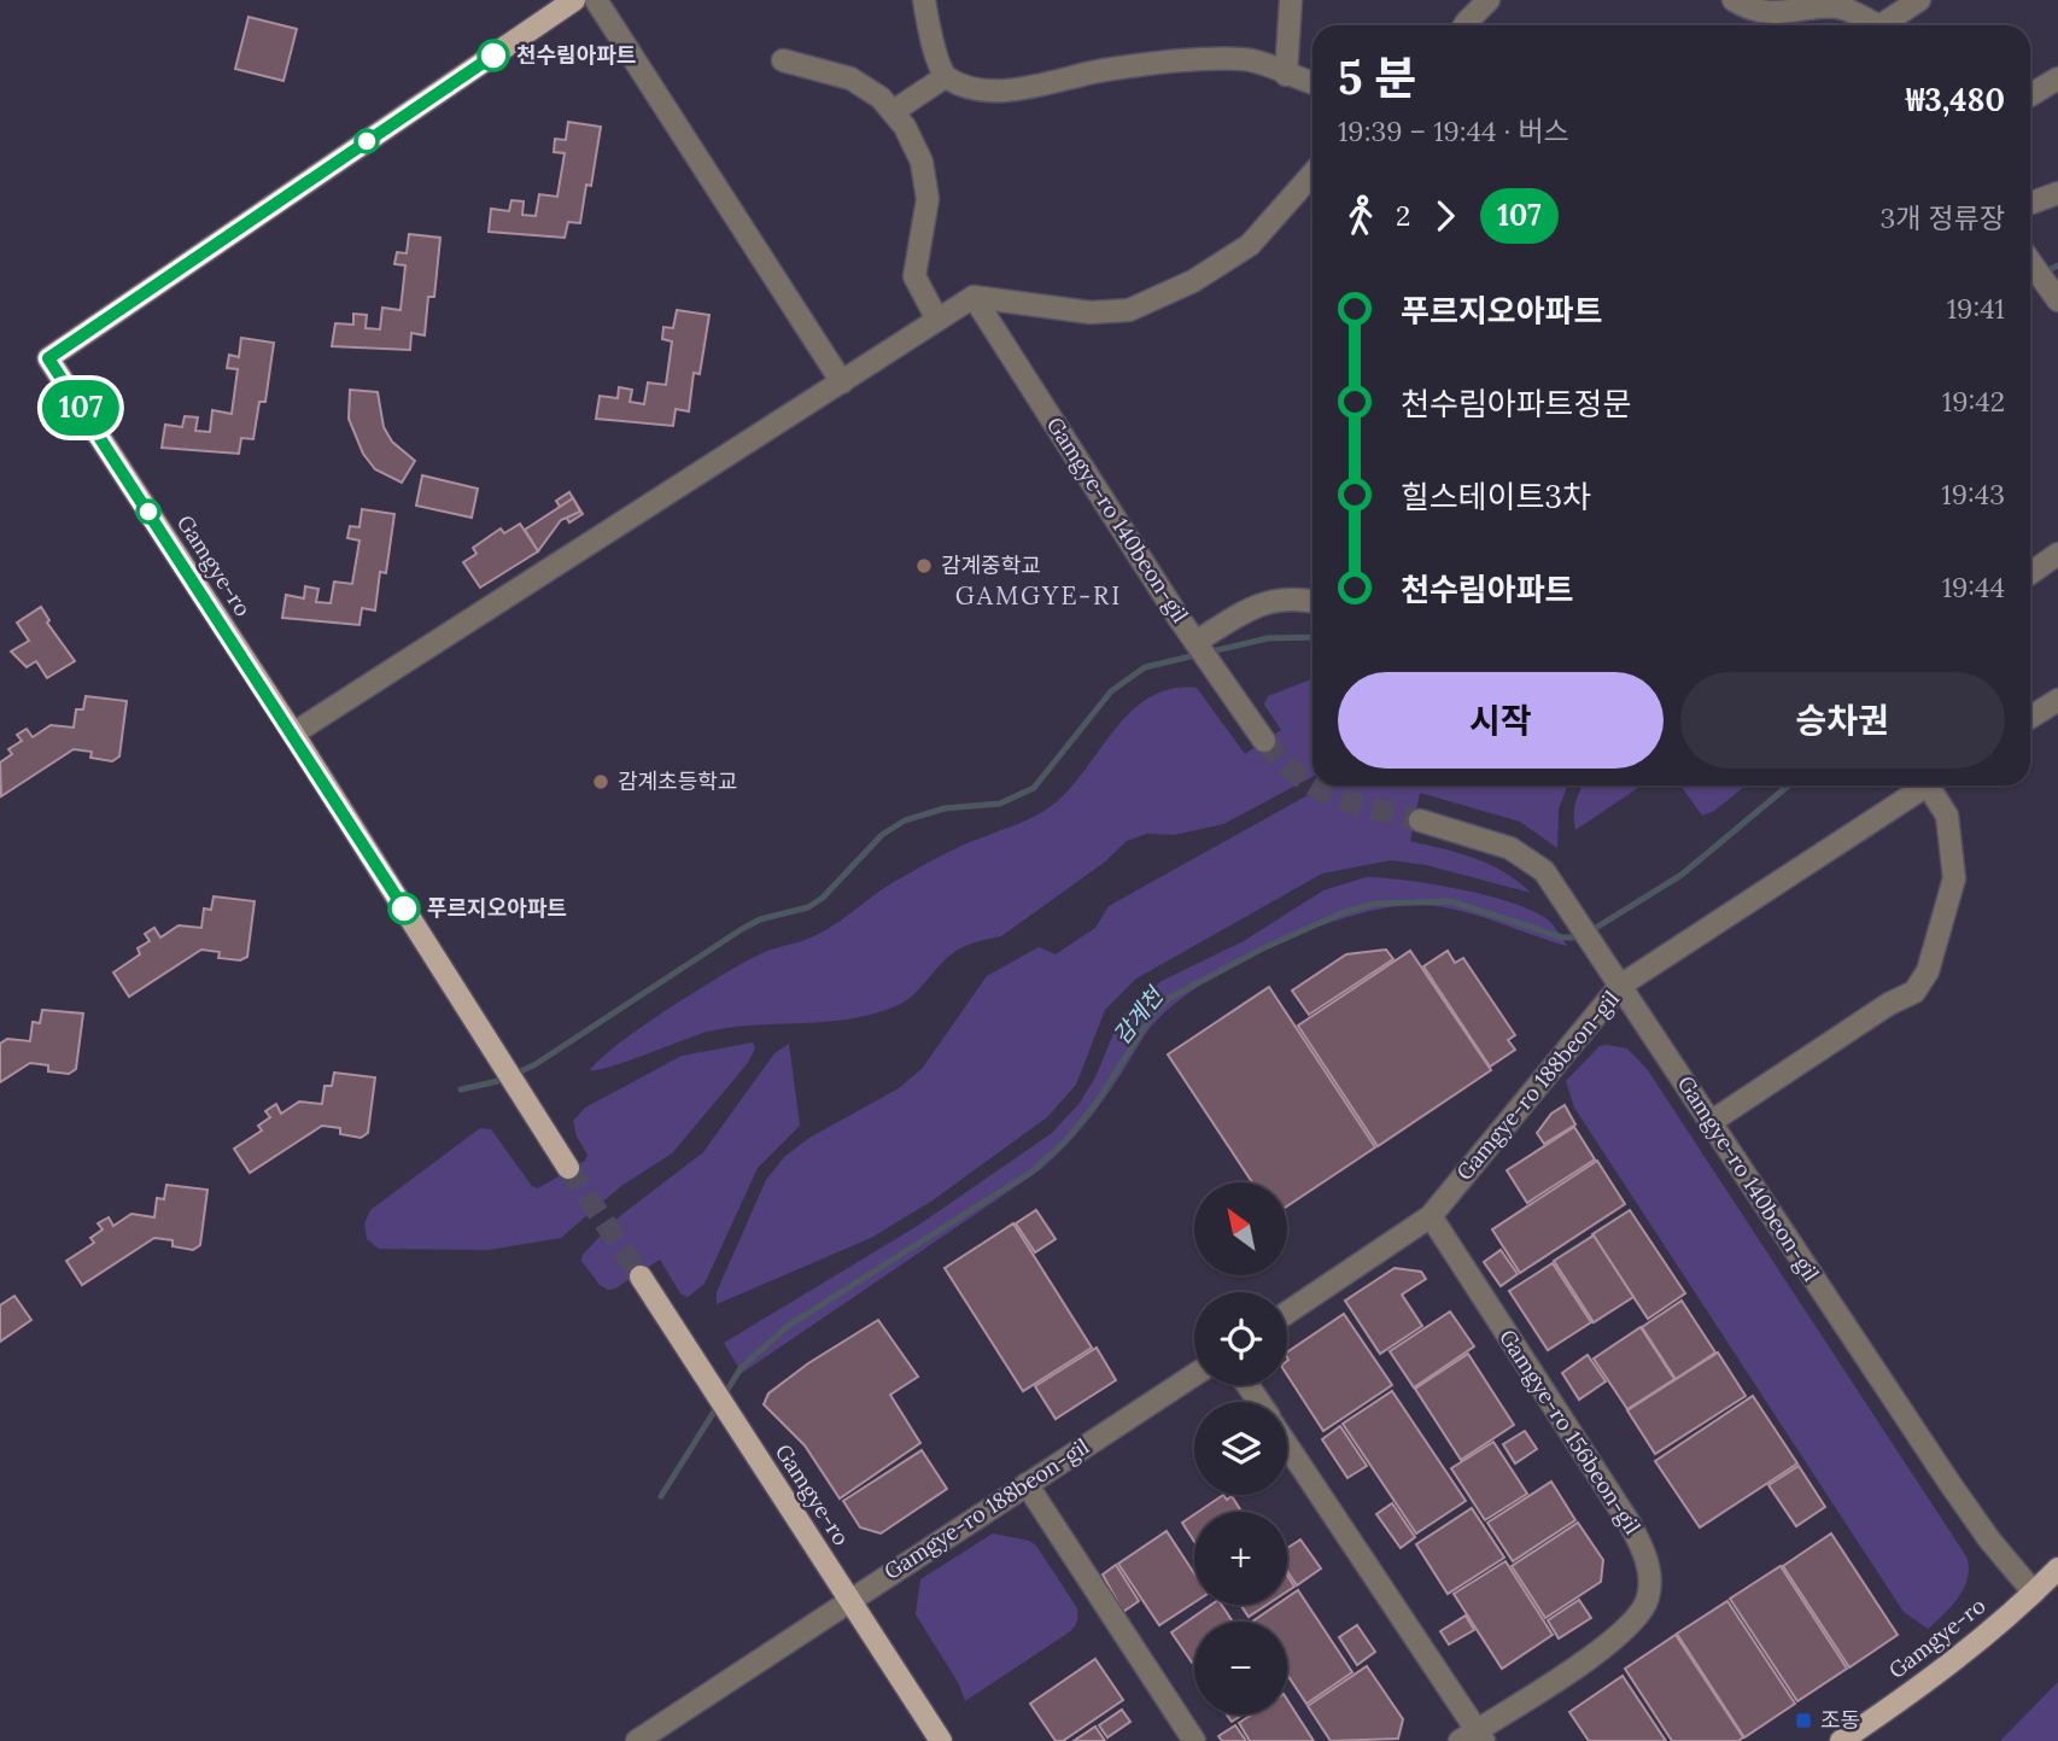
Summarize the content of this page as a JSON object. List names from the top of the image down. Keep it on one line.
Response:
{"streets":{"main road":["Gamgye-ro"],"street":["Gamgye-ro 140beon-gil","Gamgye-ro 188beon-gil","Gamgye-ro 156beon-gil"]},"crossings":[["Gamgye-ro 140beon-gil","Gamgye-ro"],["Gamgye-ro 140beon-gil","Gamgye-ro 188beon-gil"],["Gamgye-ro","Gamgye-ro 188beon-gil"],["Gamgye-ro 188beon-gil","Gamgye-ro 156beon-gil"]],"districts":["GAMGYE-RI"],"water":["감계천"],"places":{"other":["천수림아파트","감계중학교","감계초등학교","푸르지오아파트"],"transit":["조동"]},"lines":["bus line 107"],"north":"top left","page":{"on_map":"107","heading":["5 분","19:39 – 19:44 · 버스","₩3,480"],"legs":["2","107","3개 정류장"],"list":[{"name":"푸르지오아파트","value":"19:41"},{"name":"천수림아파트정문","value":"19:42"},{"name":"힐스테이트3차","value":"19:43"},{"name":"천수림아파트","value":"19:44"}],"buttons":["시작","승차권"],"map_buttons":["+","−"]}}
